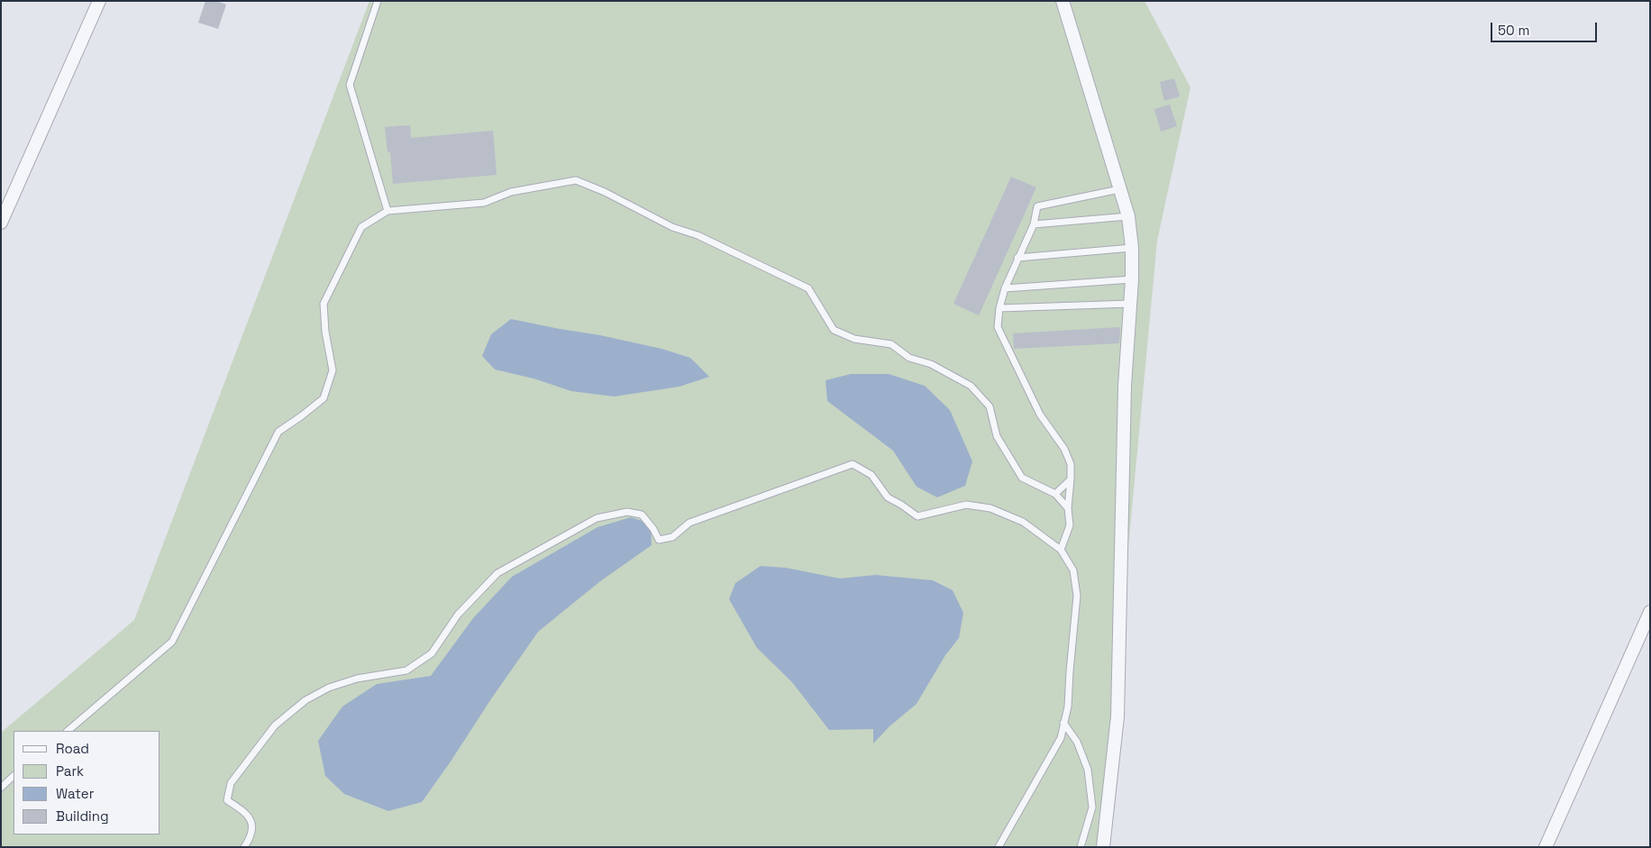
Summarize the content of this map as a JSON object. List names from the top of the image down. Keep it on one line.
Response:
{"legend":["Road","Park","Water","Building"],"scale_bar":"50 m"}
